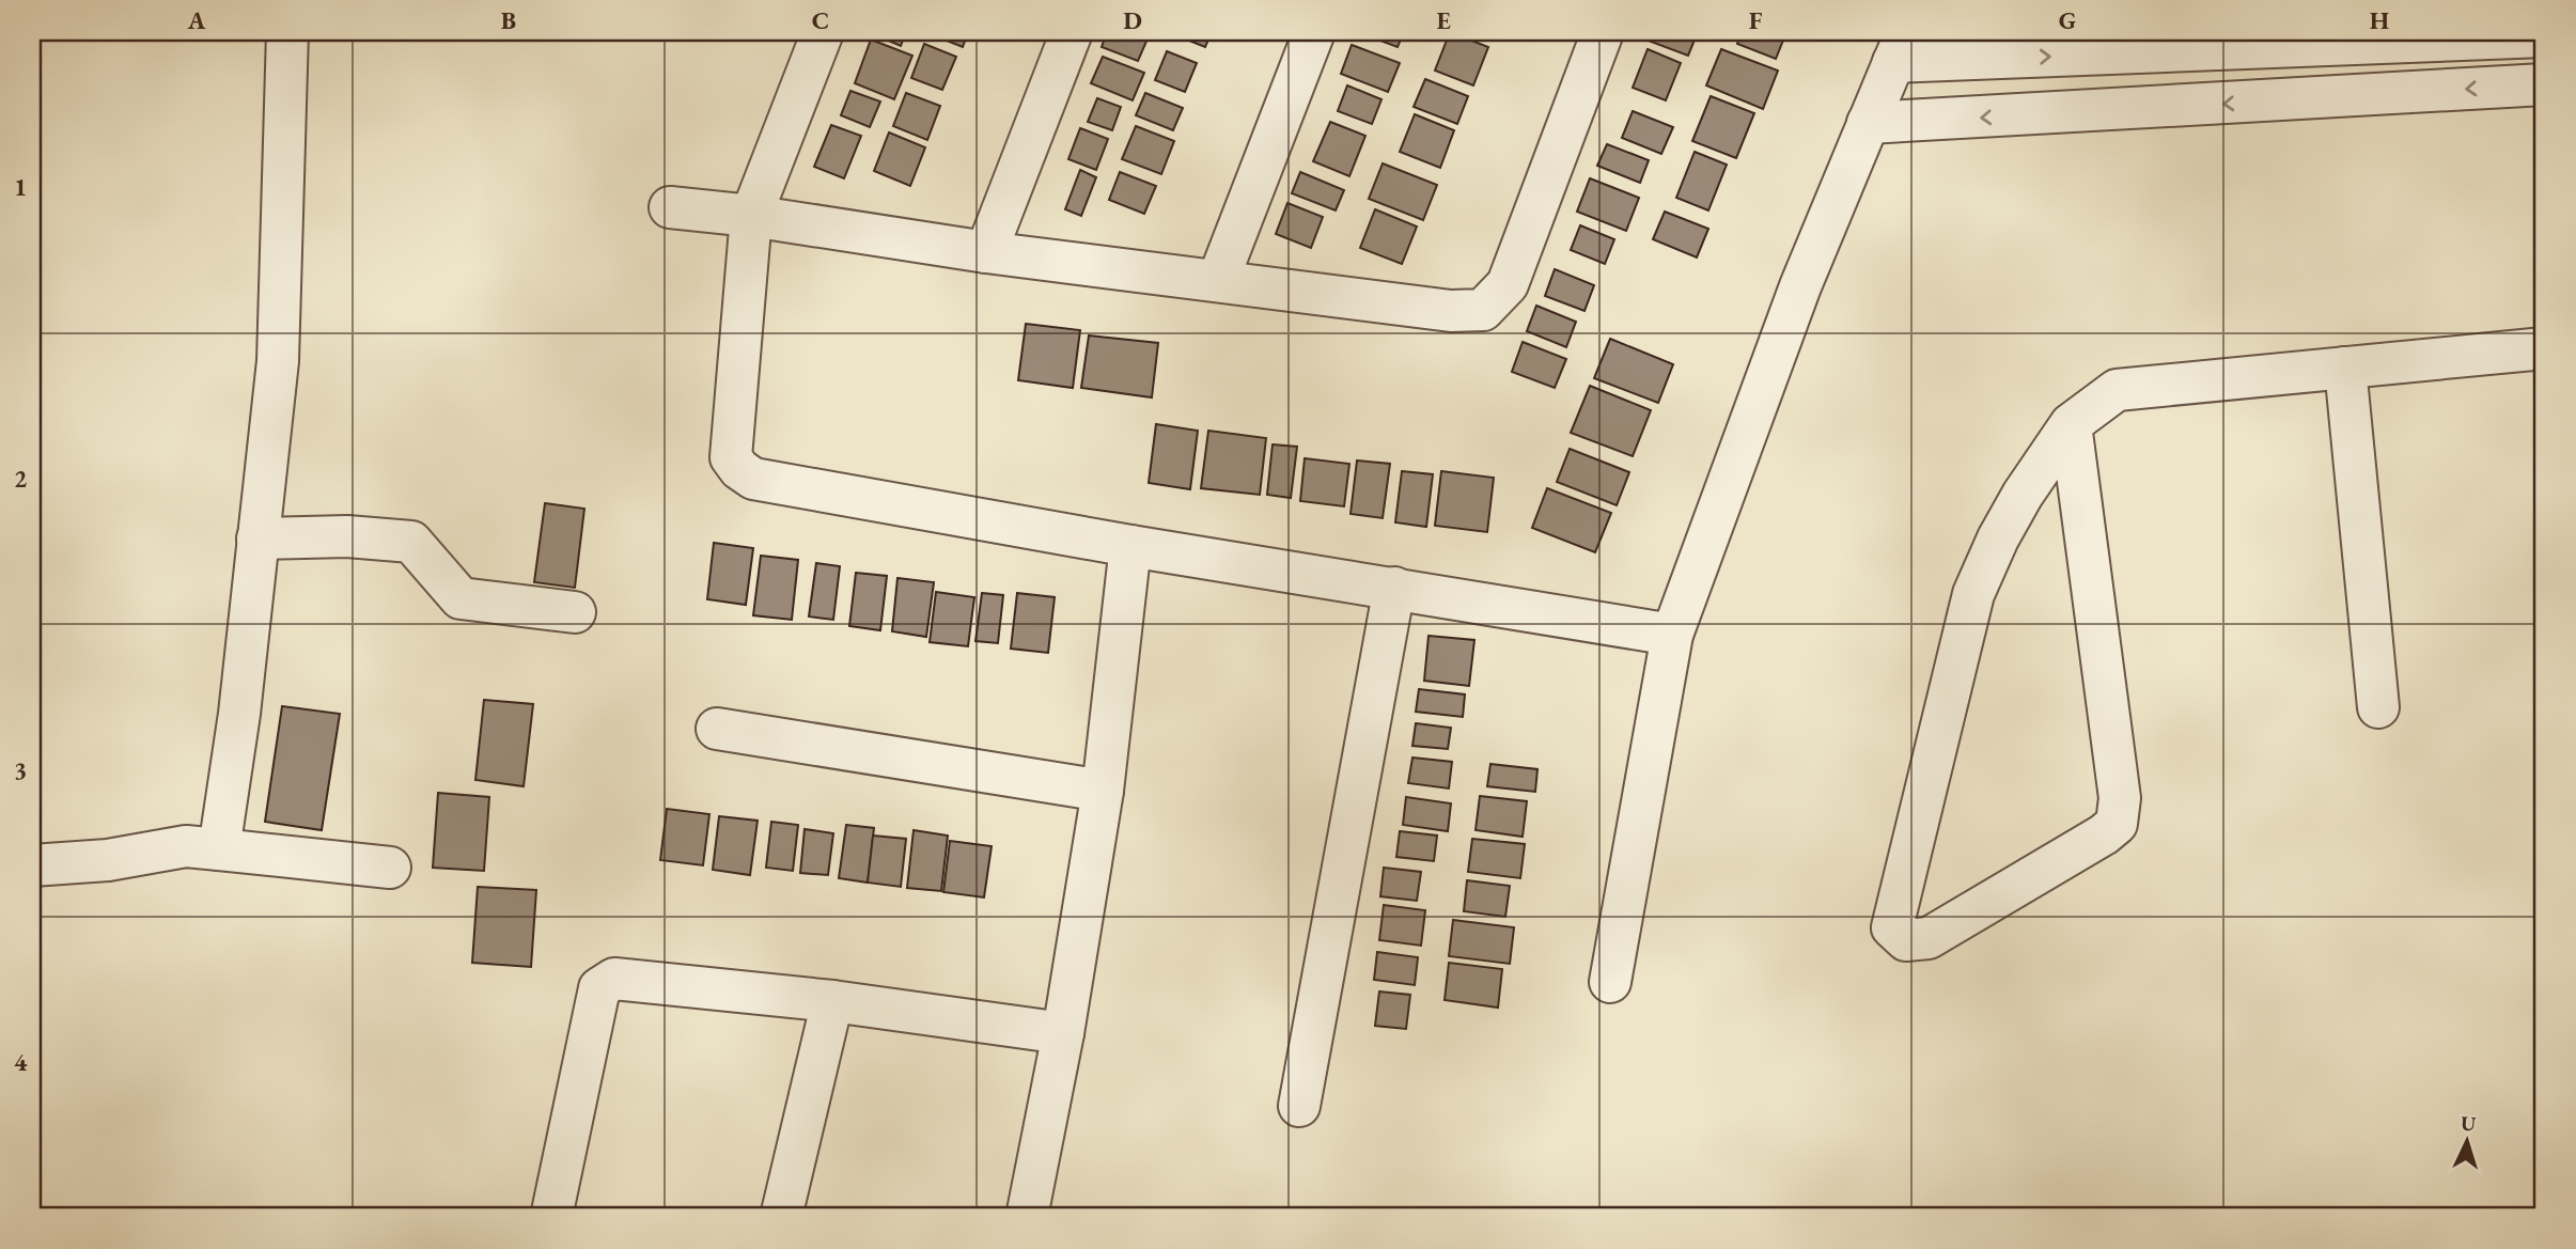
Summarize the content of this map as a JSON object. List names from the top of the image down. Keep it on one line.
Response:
{"north":"top","grid":{"columns":["A","B","C","D","E","F","G","H"],"rows":["1","2","3","4"]}}
